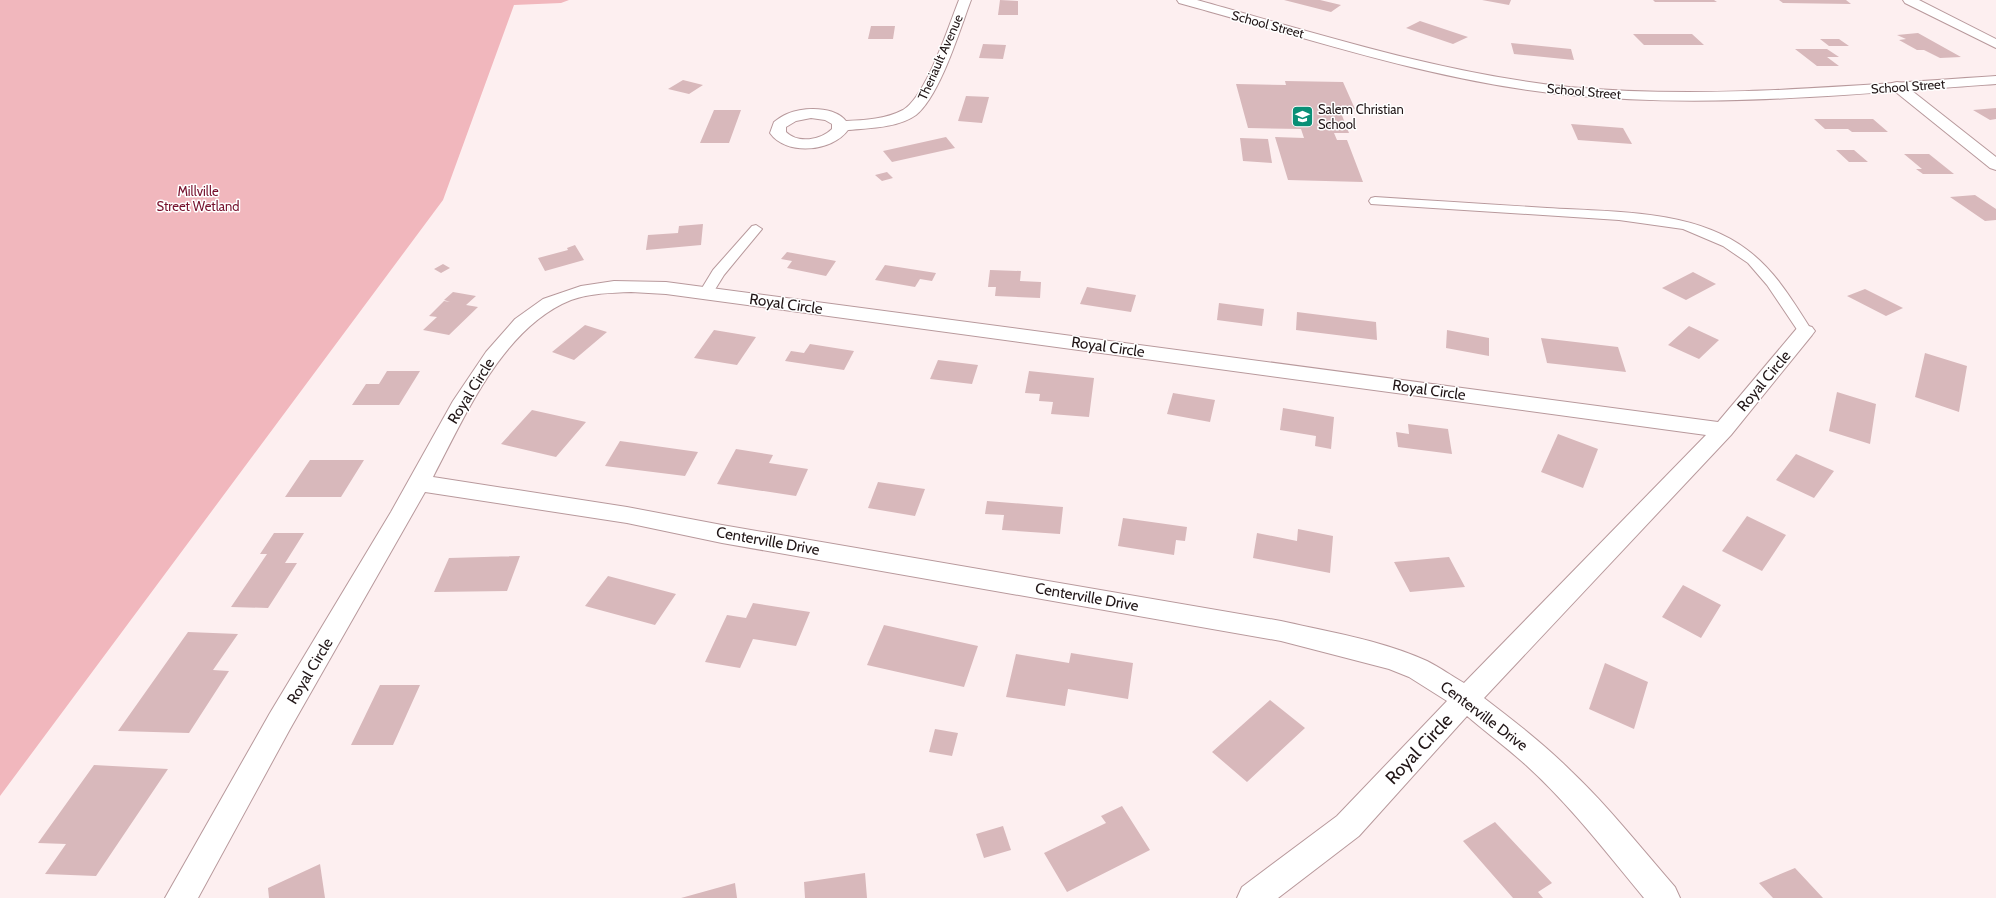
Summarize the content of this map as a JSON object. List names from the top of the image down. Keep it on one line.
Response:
{"streets":{"street":["School Street","Theriault Avenue","Royal Circle","Centerville Drive"]},"crossings":[["Royal Circle","Centerville Drive"]],"parks":["Millville Street Wetland"],"places":{"school or university":["Salem Christian School"]}}
